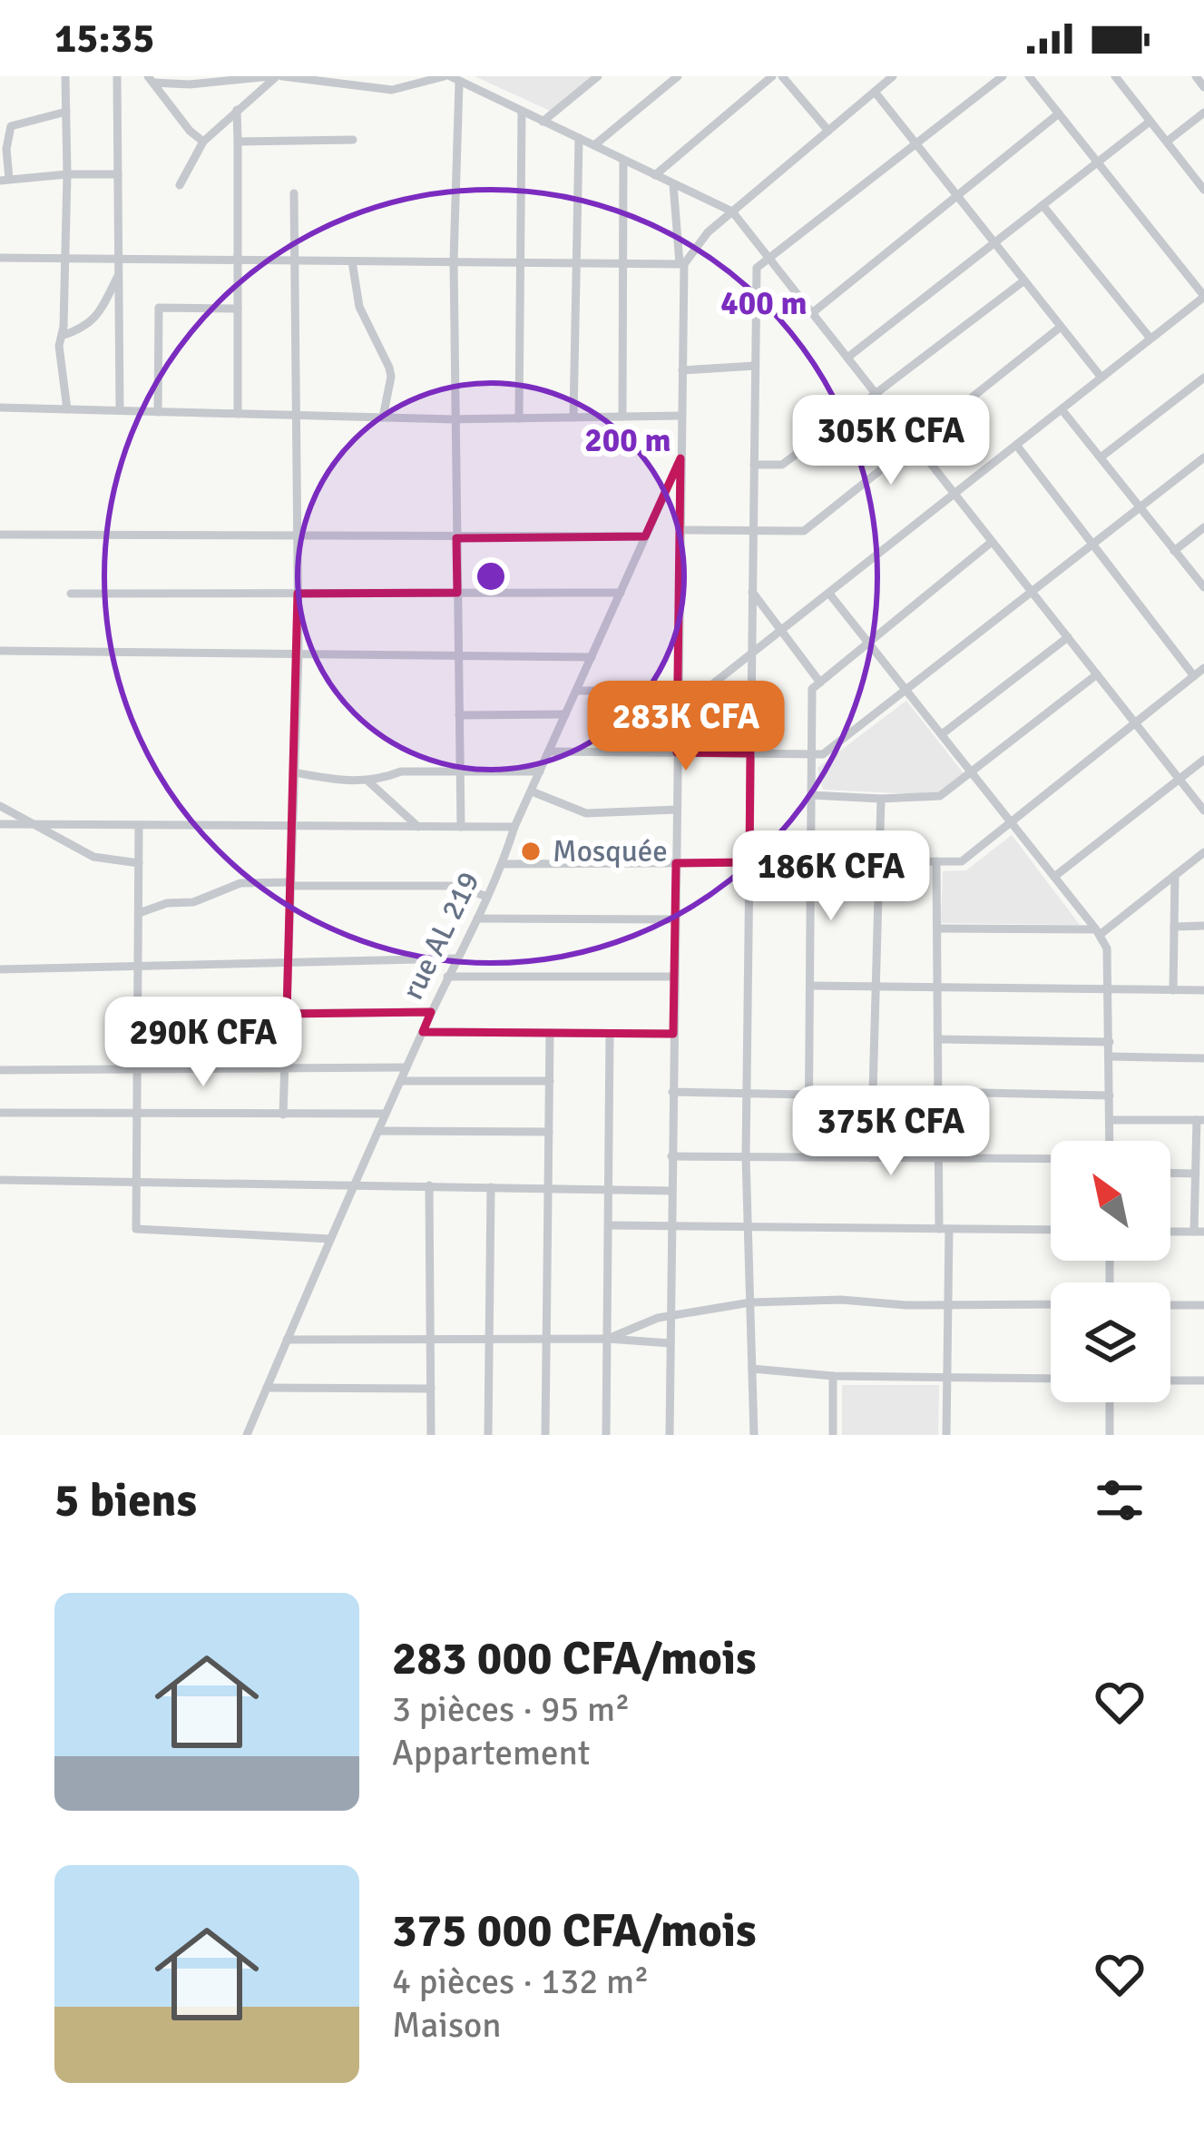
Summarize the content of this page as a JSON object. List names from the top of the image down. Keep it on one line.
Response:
{"streets":{"street":["rue AL 219"]},"places":["Mosquée"],"north":"top left","page":{"status":"15:35","price":["305K CFA","283K CFA","186K CFA","290K CFA","375K CFA"],"heading":"5 biens","list":[{"name":"283 000 CFA/mois","note":"3 pièces · 95 m² · Appartement"},{"name":"375 000 CFA/mois","note":"4 pièces · 132 m² · Maison"}]},"rings":["400 m","200 m"]}
